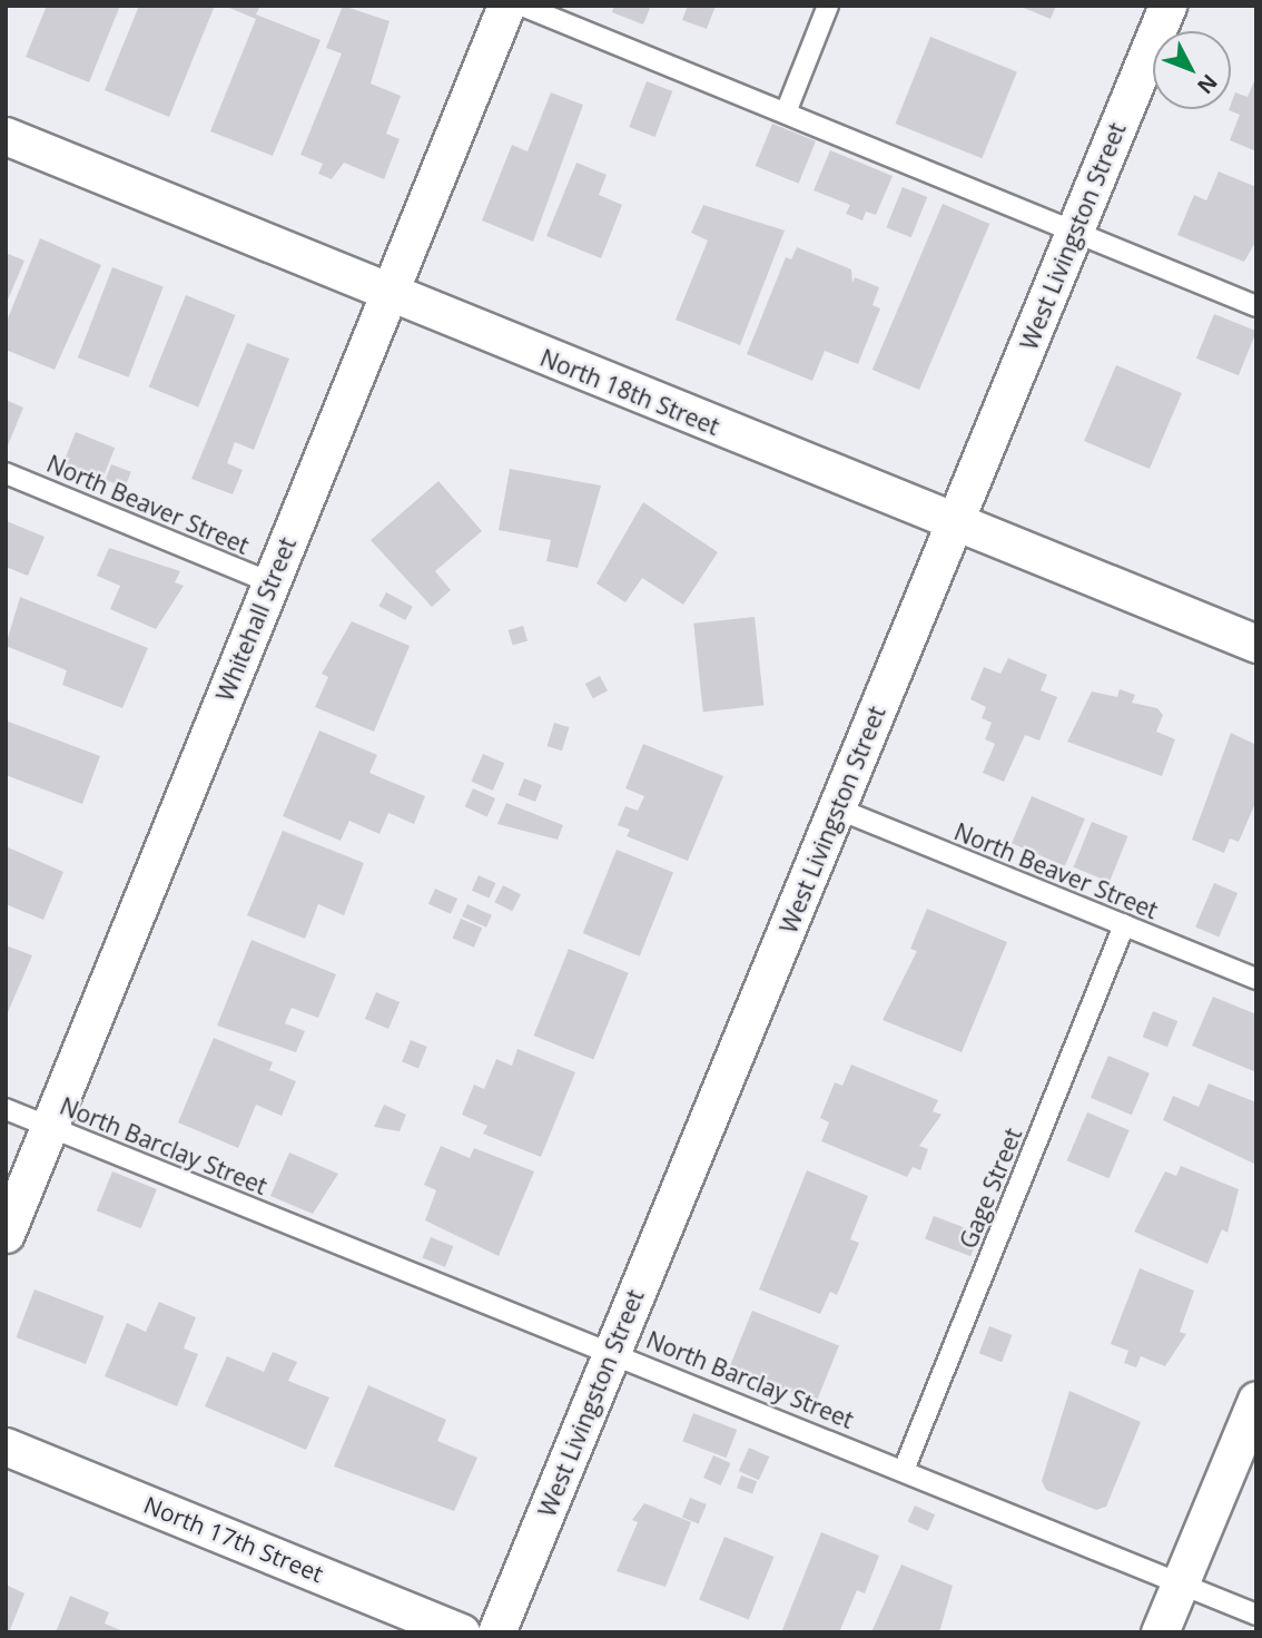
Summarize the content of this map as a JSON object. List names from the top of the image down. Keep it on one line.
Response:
{"streets":{"street":["West Livingston Street","North 18th Street","Whitehall Street","North 17th Street"],"lane":["North Beaver Street","North Barclay Street","Gage Street"]},"crossings":[["West Livingston Street","North 18th Street"],["West Livingston Street","North Beaver Street"],["West Livingston Street","North Barclay Street"],["North 18th Street","Whitehall Street"],["North Beaver Street","Whitehall Street"],["North Beaver Street","Gage Street"],["Whitehall Street","North Barclay Street"],["North Barclay Street","Gage Street"]],"north":"bottom right"}
